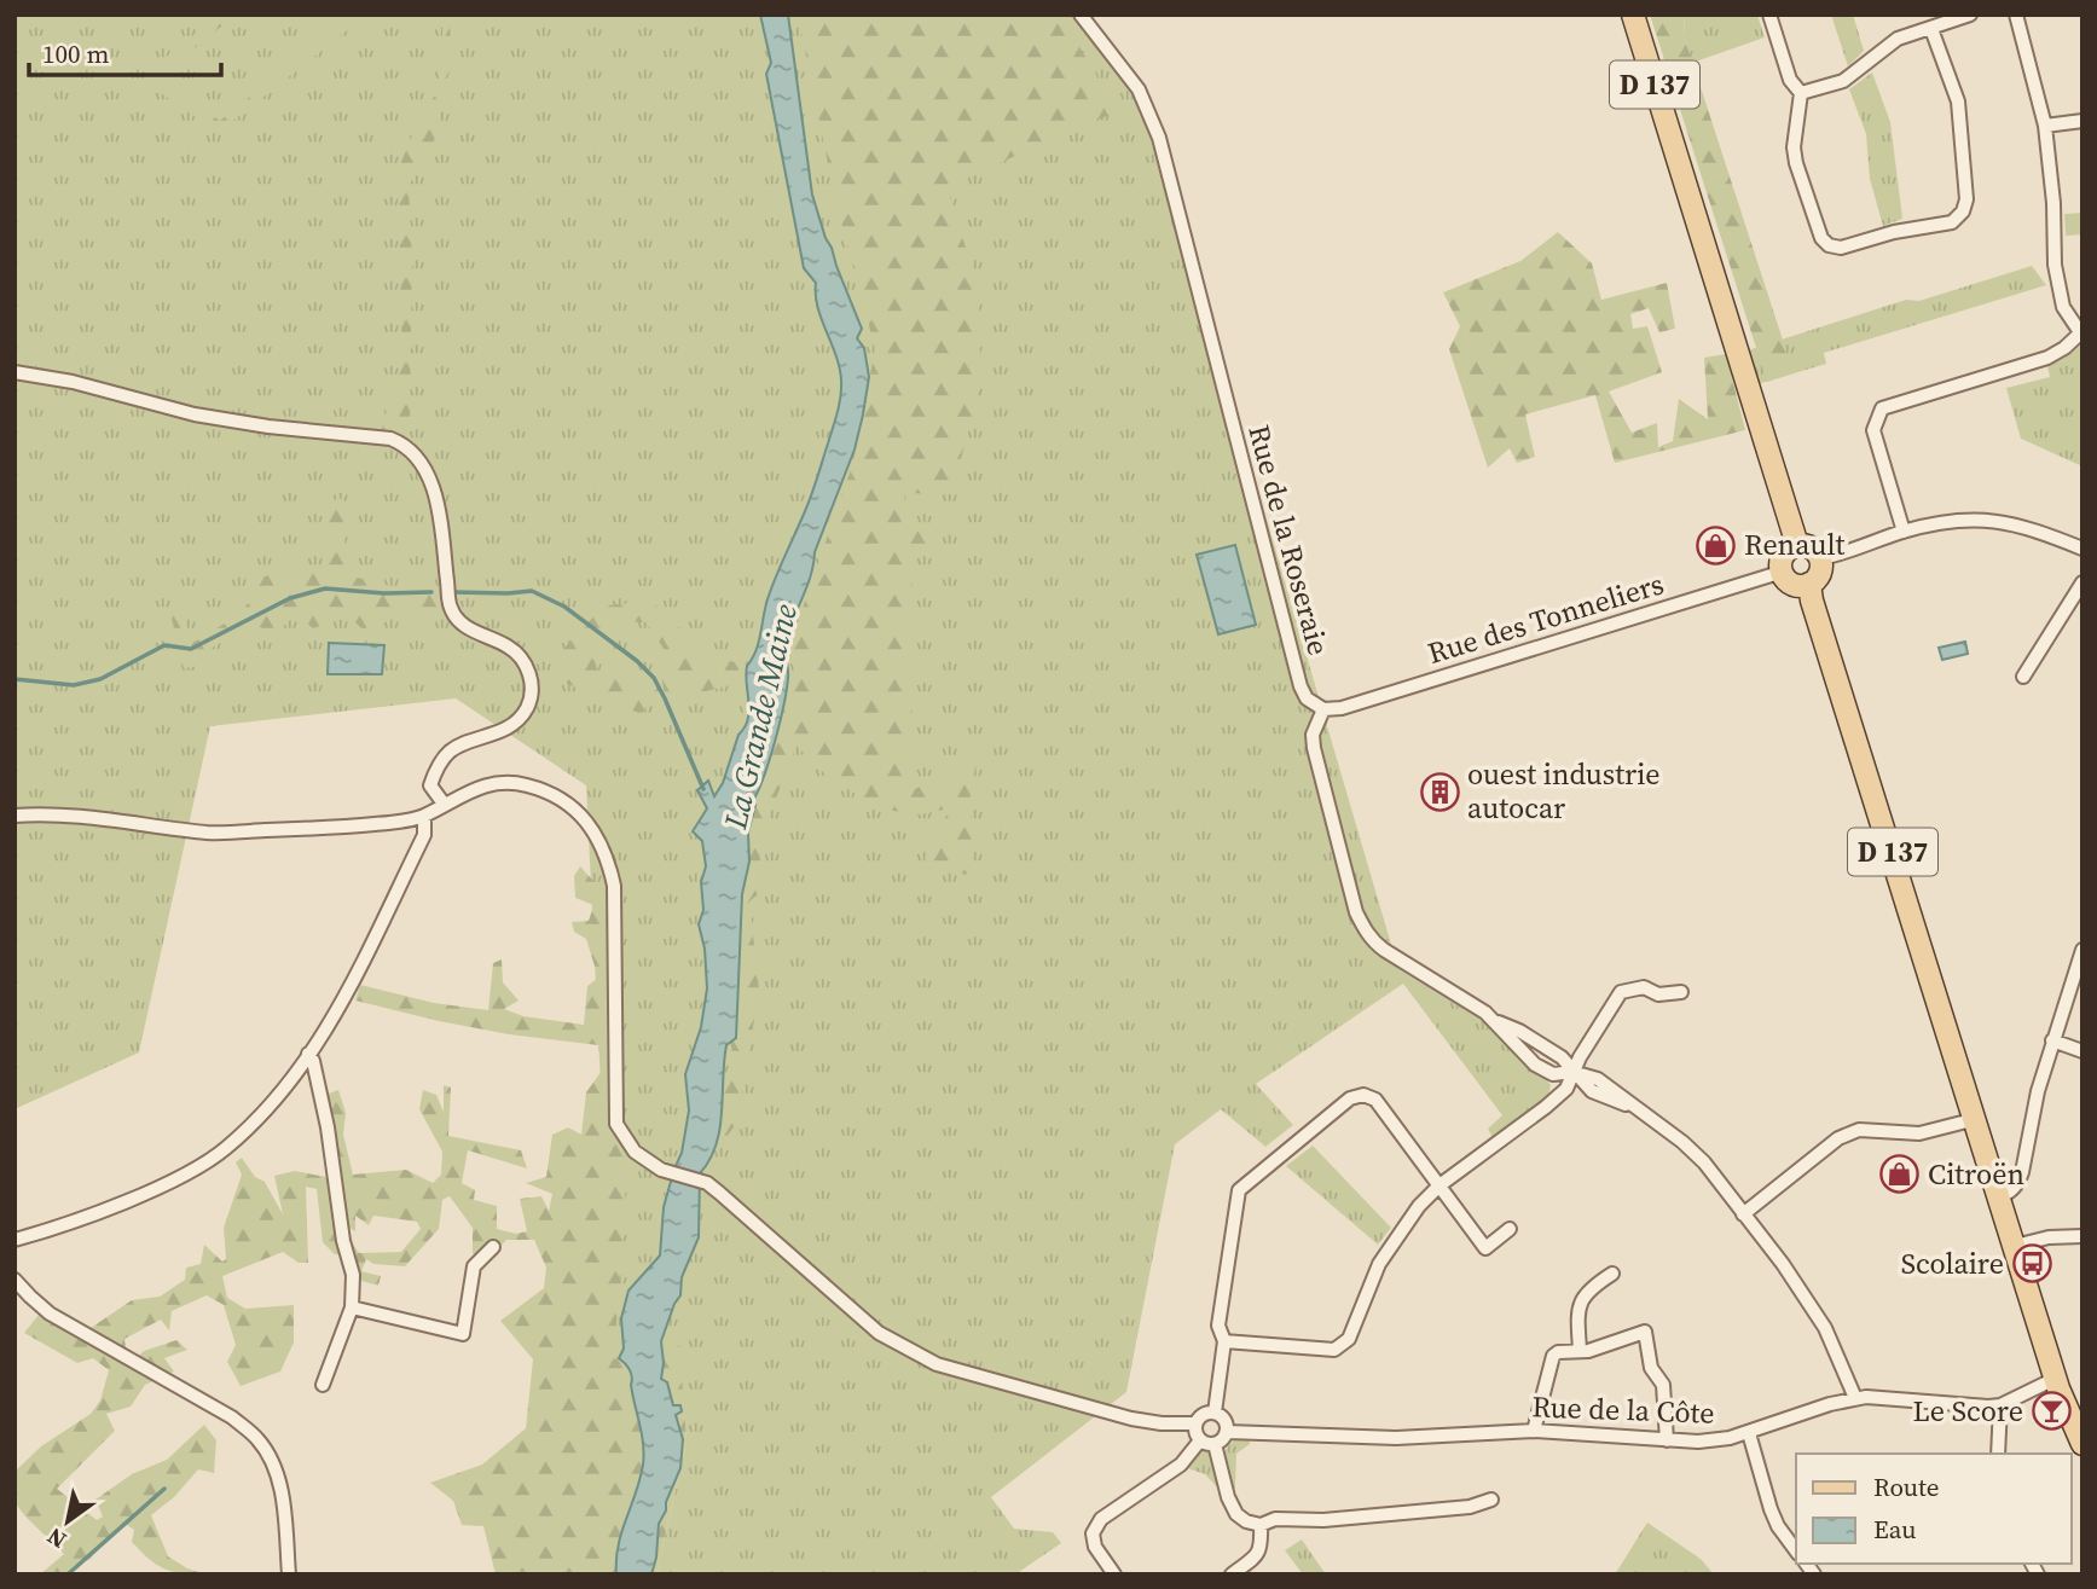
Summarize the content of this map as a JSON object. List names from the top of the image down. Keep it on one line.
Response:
{"streets":{"main road":["D 137"],"street":["Rue de la Roseraie","Rue des Tonneliers","Rue de la Côte"]},"crossings":[["D 137","Rue des Tonneliers"],["D 137","Rue de la Côte"],["Rue de la Roseraie","Rue des Tonneliers"]],"water":["La Grande Maine"],"places":{"shop":["Renault","Citroën"],"building":["ouest industrie autocar"],"bus stop":["Scolaire"],"bar":["Le Score"]},"legend":["Route","Eau"],"scale_bar":"100 m","north":"bottom left"}
